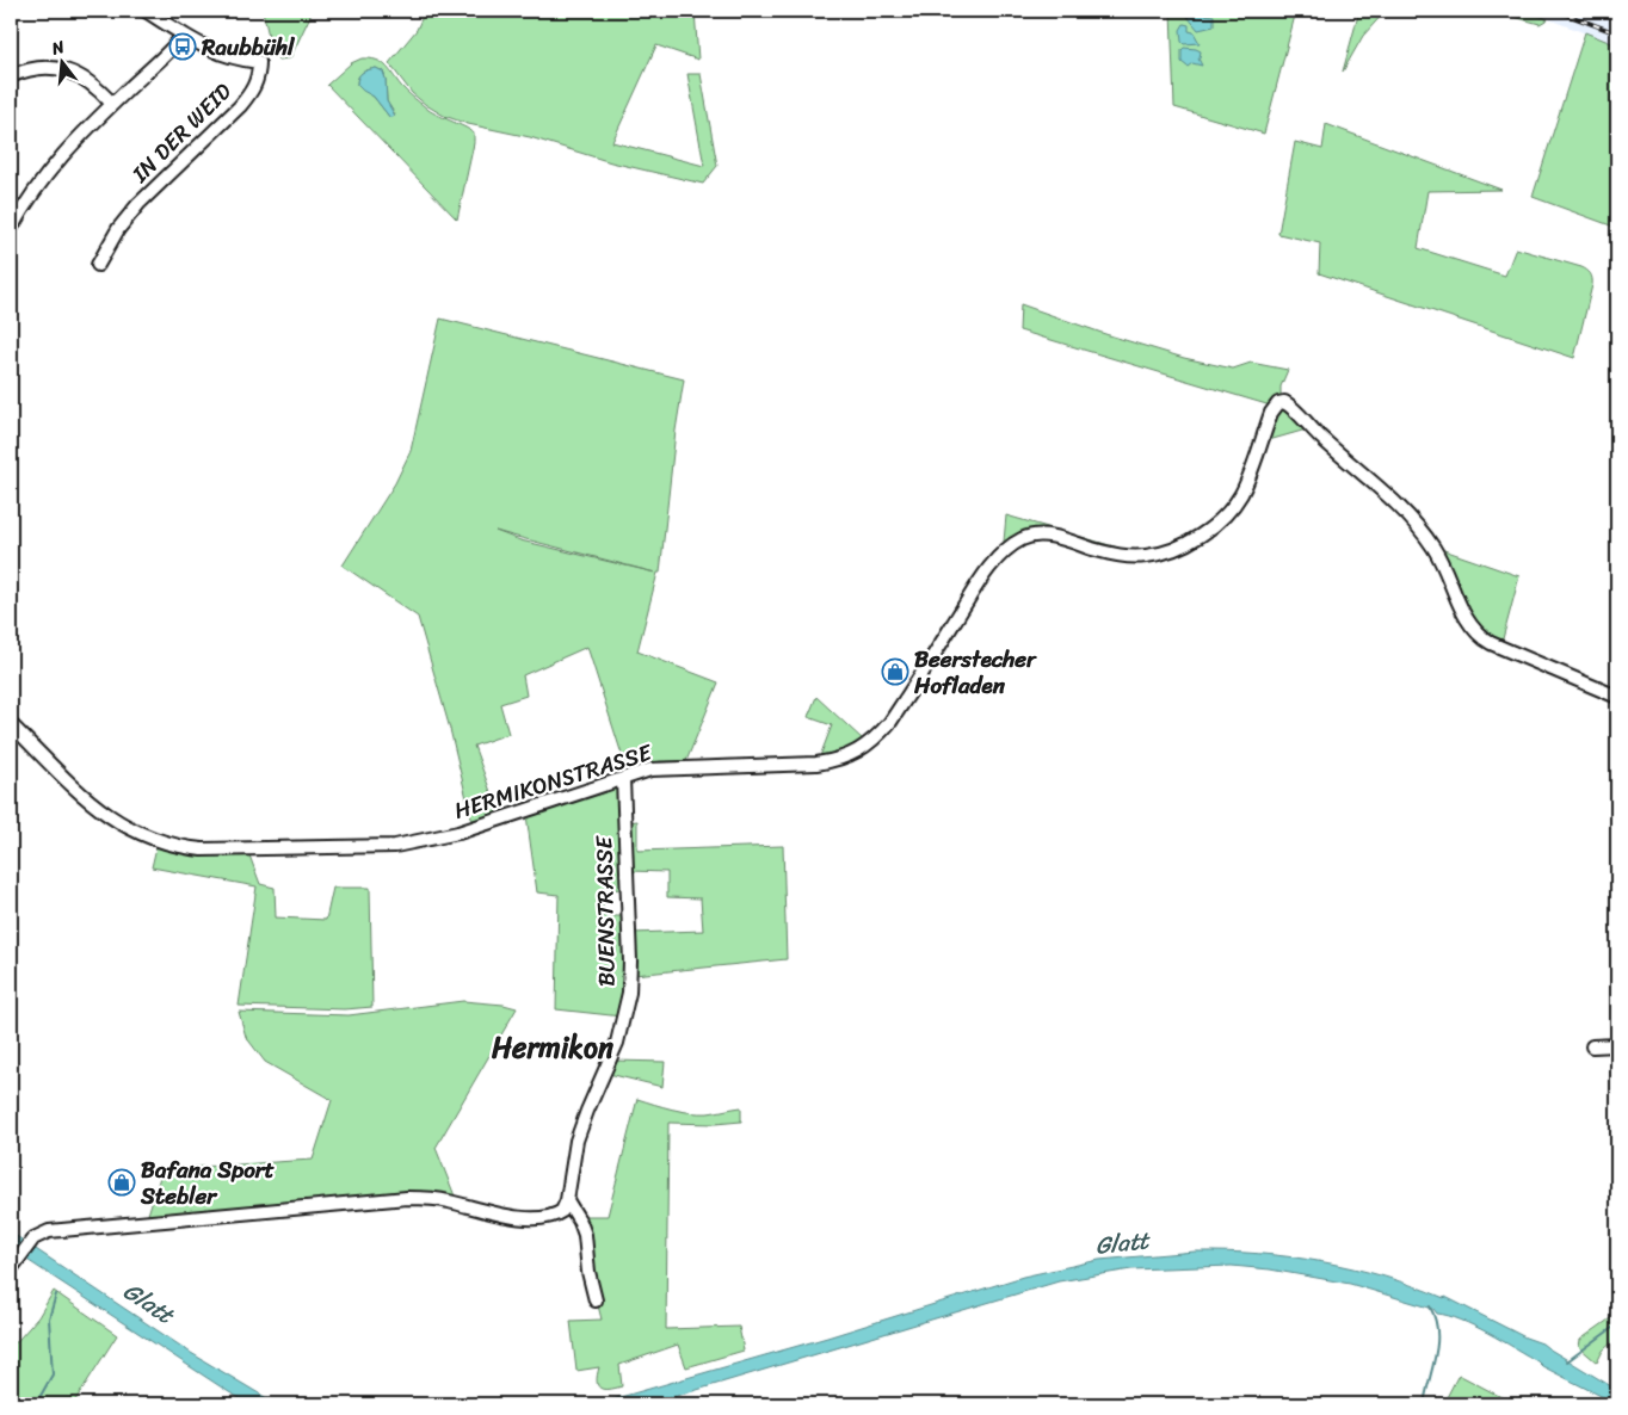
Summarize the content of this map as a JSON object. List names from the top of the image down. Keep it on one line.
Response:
{"streets":{"street":["IN DER WEID","HERMIKONSTRASSE","BUENSTRASSE"]},"crossings":[["HERMIKONSTRASSE","BUENSTRASSE"]],"districts":["Hermikon"],"water":["Glatt"],"places":{"bus stop":["Raubbühl"],"shop":["Beerstecher Hofladen","Bafana Sport Stebler"]},"north":"top"}
